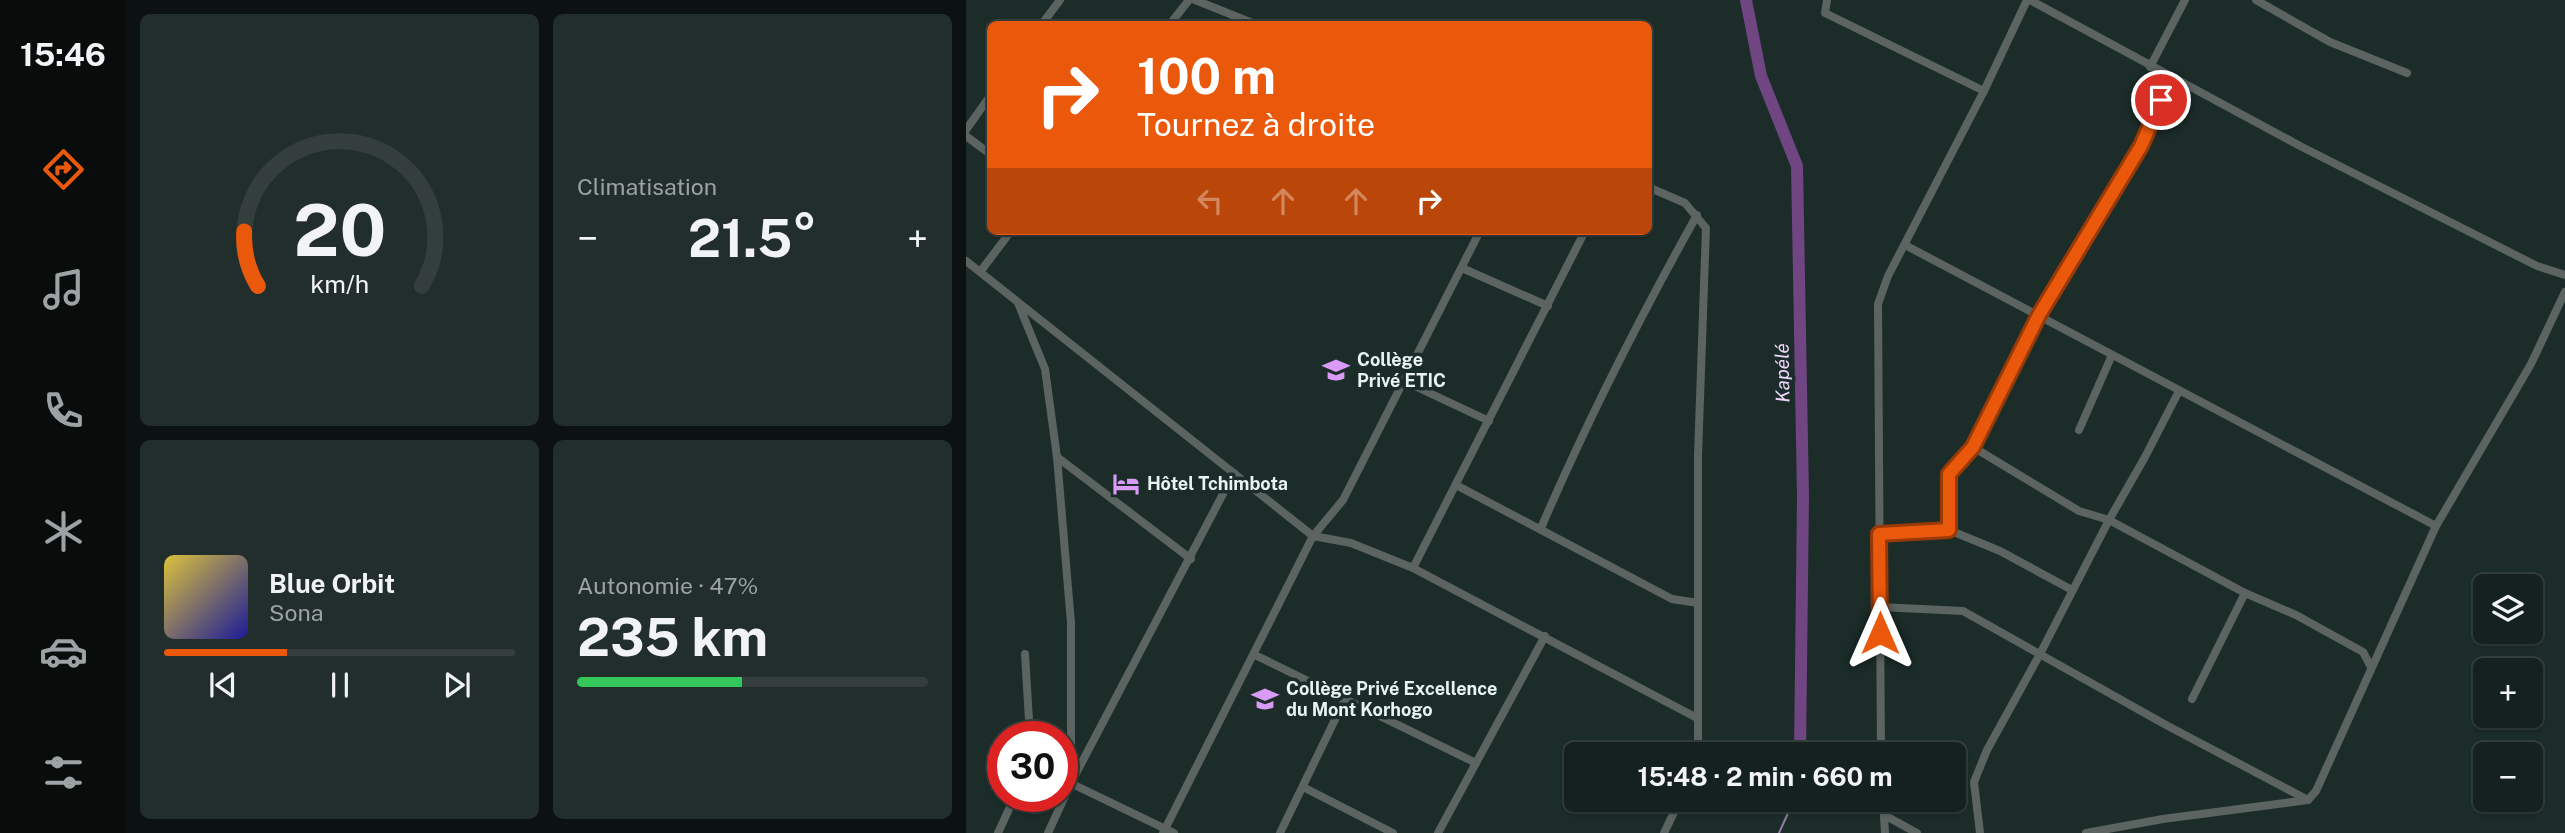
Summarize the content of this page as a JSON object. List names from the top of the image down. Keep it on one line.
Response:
{"water":["Kapélé"],"places":{"school or university":["Collège Privé ETIC","Collège Privé Excellence du Mont Korhogo"],"hotel":["Hôtel Tchimbota"]},"page":{"tabs":"15:46","tile":["Climatisation",["Autonomie · 47%","235 km"]],"turn":["100 m","Tournez à droite"],"heat":["−","21.5°","+"],"song":["Blue Orbit","Sona"],"map_buttons":["+","−"],"limit":"30","trip":"15:48 · 2 min · 660 m","gauge":["20","km/h"]}}
